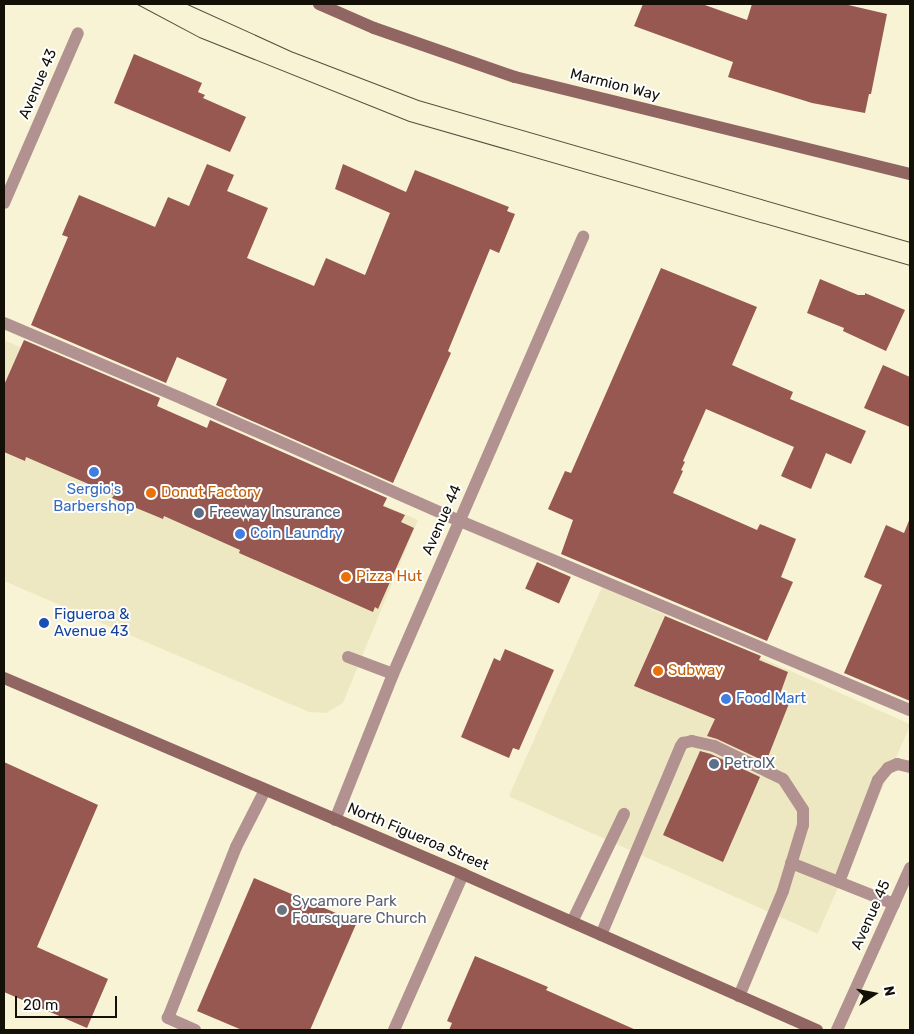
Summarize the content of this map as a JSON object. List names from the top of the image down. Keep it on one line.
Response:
{"streets":{"main road":["Marmion Way","North Figueroa Street"],"street":["Avenue 43","Avenue 44","Avenue 45"]},"crossings":[["Avenue 44","North Figueroa Street"]],"places":["Sergio's Barbershop","Donut Factory","Freeway Insurance","Coin Laundry","Pizza Hut","Figueroa & Avenue 43","Subway","Food Mart","PetrolX","Sycamore Park Foursquare Church"],"scale_bar":"20 m","north":"right"}
